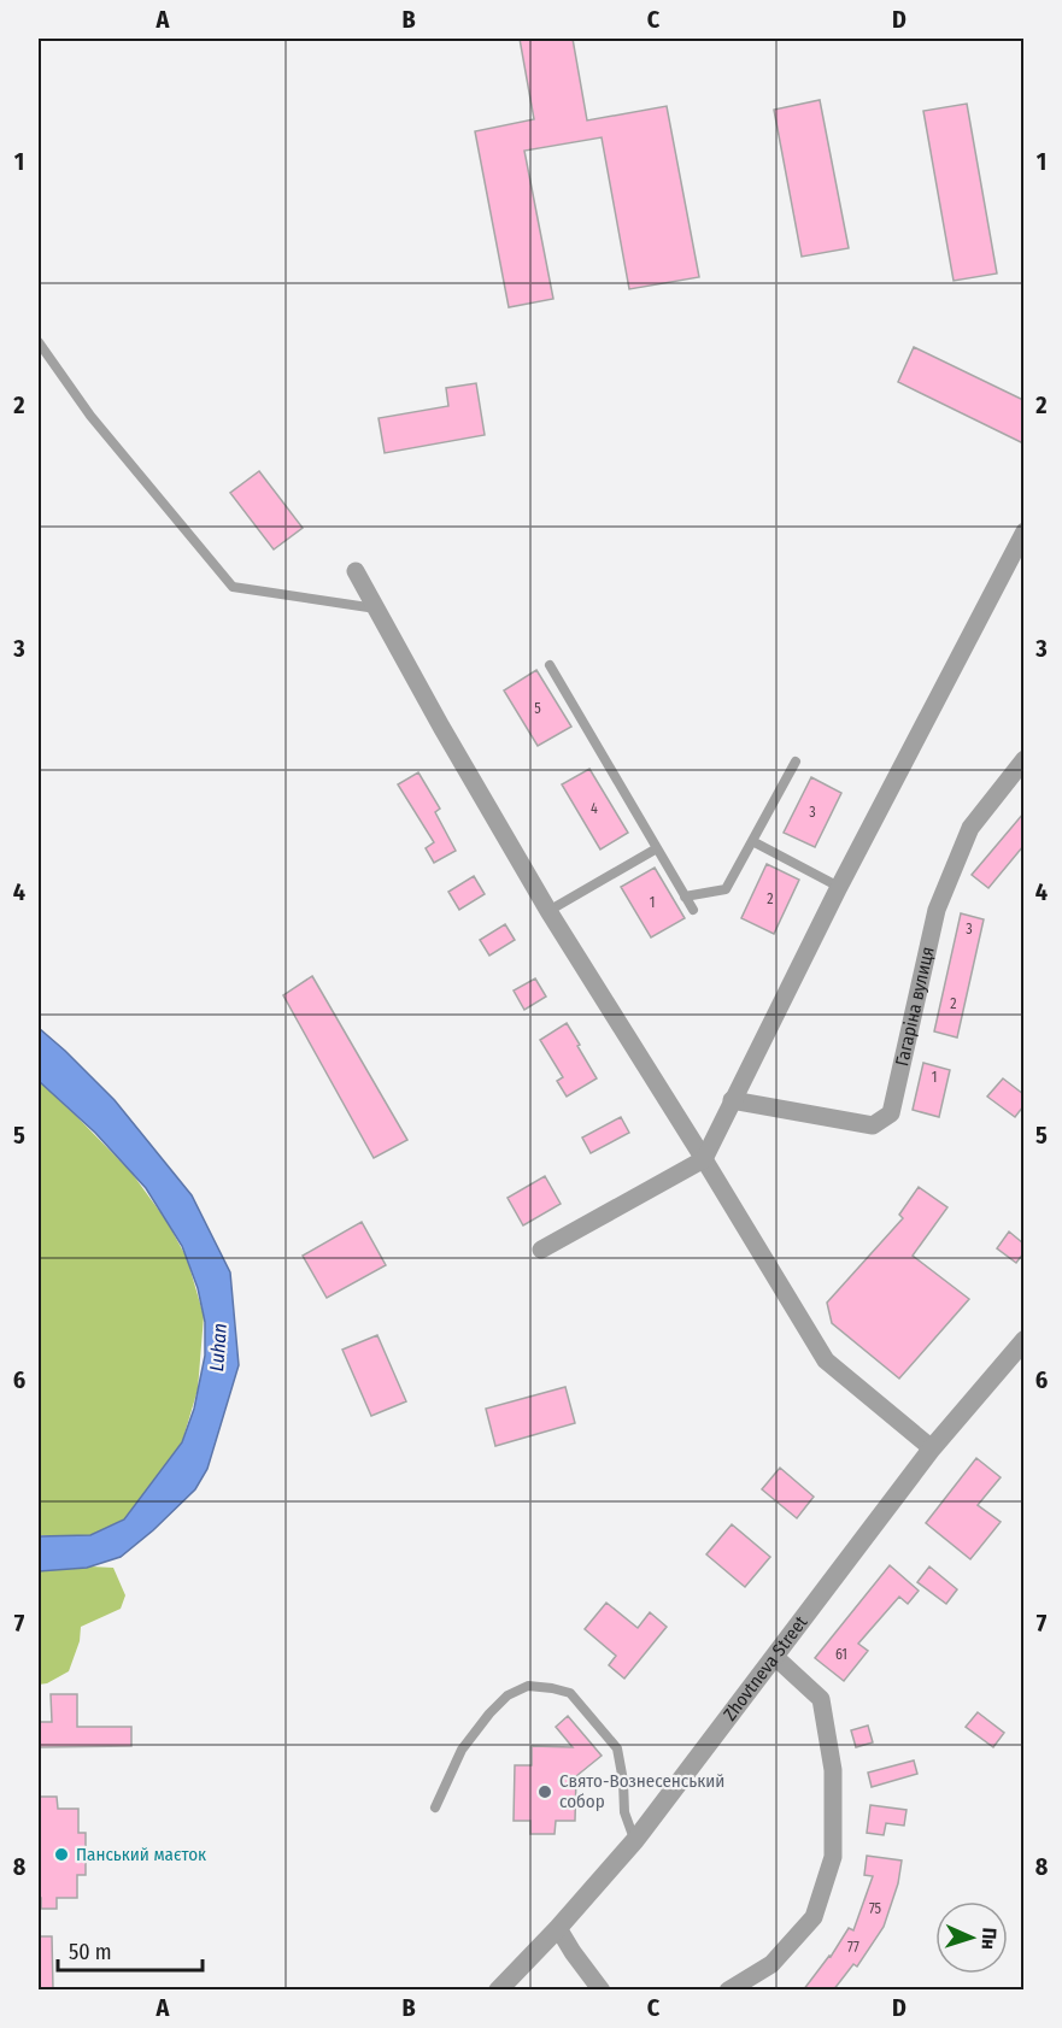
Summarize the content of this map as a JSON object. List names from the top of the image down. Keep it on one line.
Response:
{"streets":{"street":["Гагаріна вулиця","Zhovtneva Street"]},"water":["Luhan"],"places":["Свято-Вознесенський собор","Панський маєток"],"house_numbers":["5","4","3","2","1","3","2","1","61","75","77"],"scale_bar":"50 m","north":"right","grid":{"columns":["A","B","C","D"],"rows":["1","2","3","4","5","6","7","8"]}}
